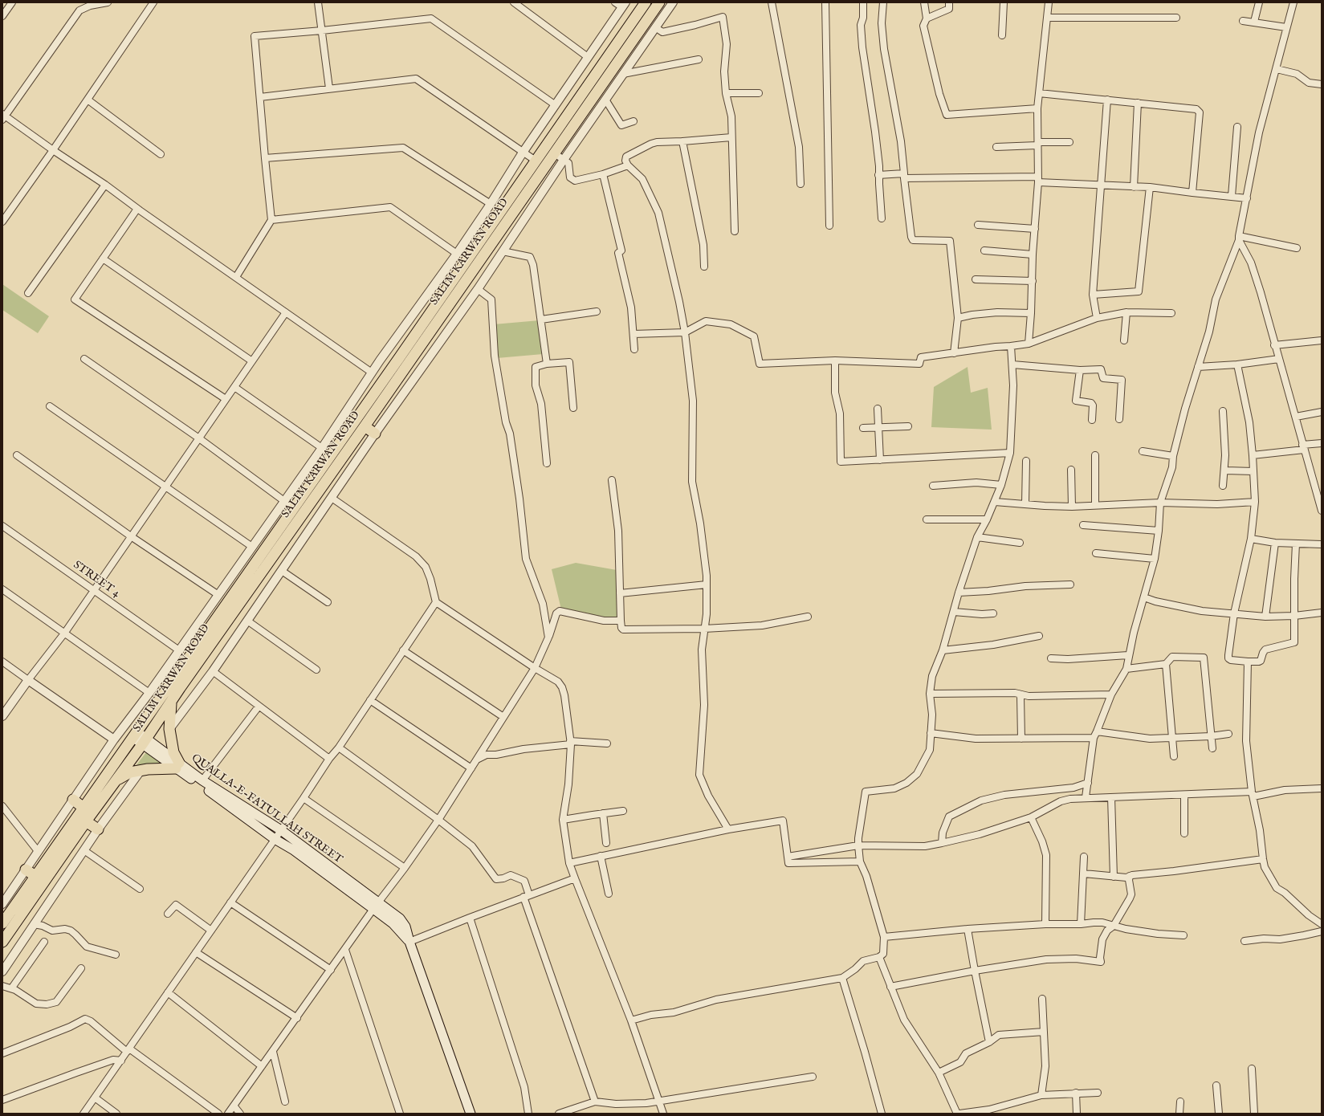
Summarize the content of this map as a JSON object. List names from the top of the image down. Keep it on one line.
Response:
{"streets":{"main road":["SALIM KARWAN ROAD","QUALLA-E-FATULLAH STREET"],"street":["STREET 4"]},"crossings":[["SALIM KARWAN ROAD","QUALLA-E-FATULLAH STREET"]]}
